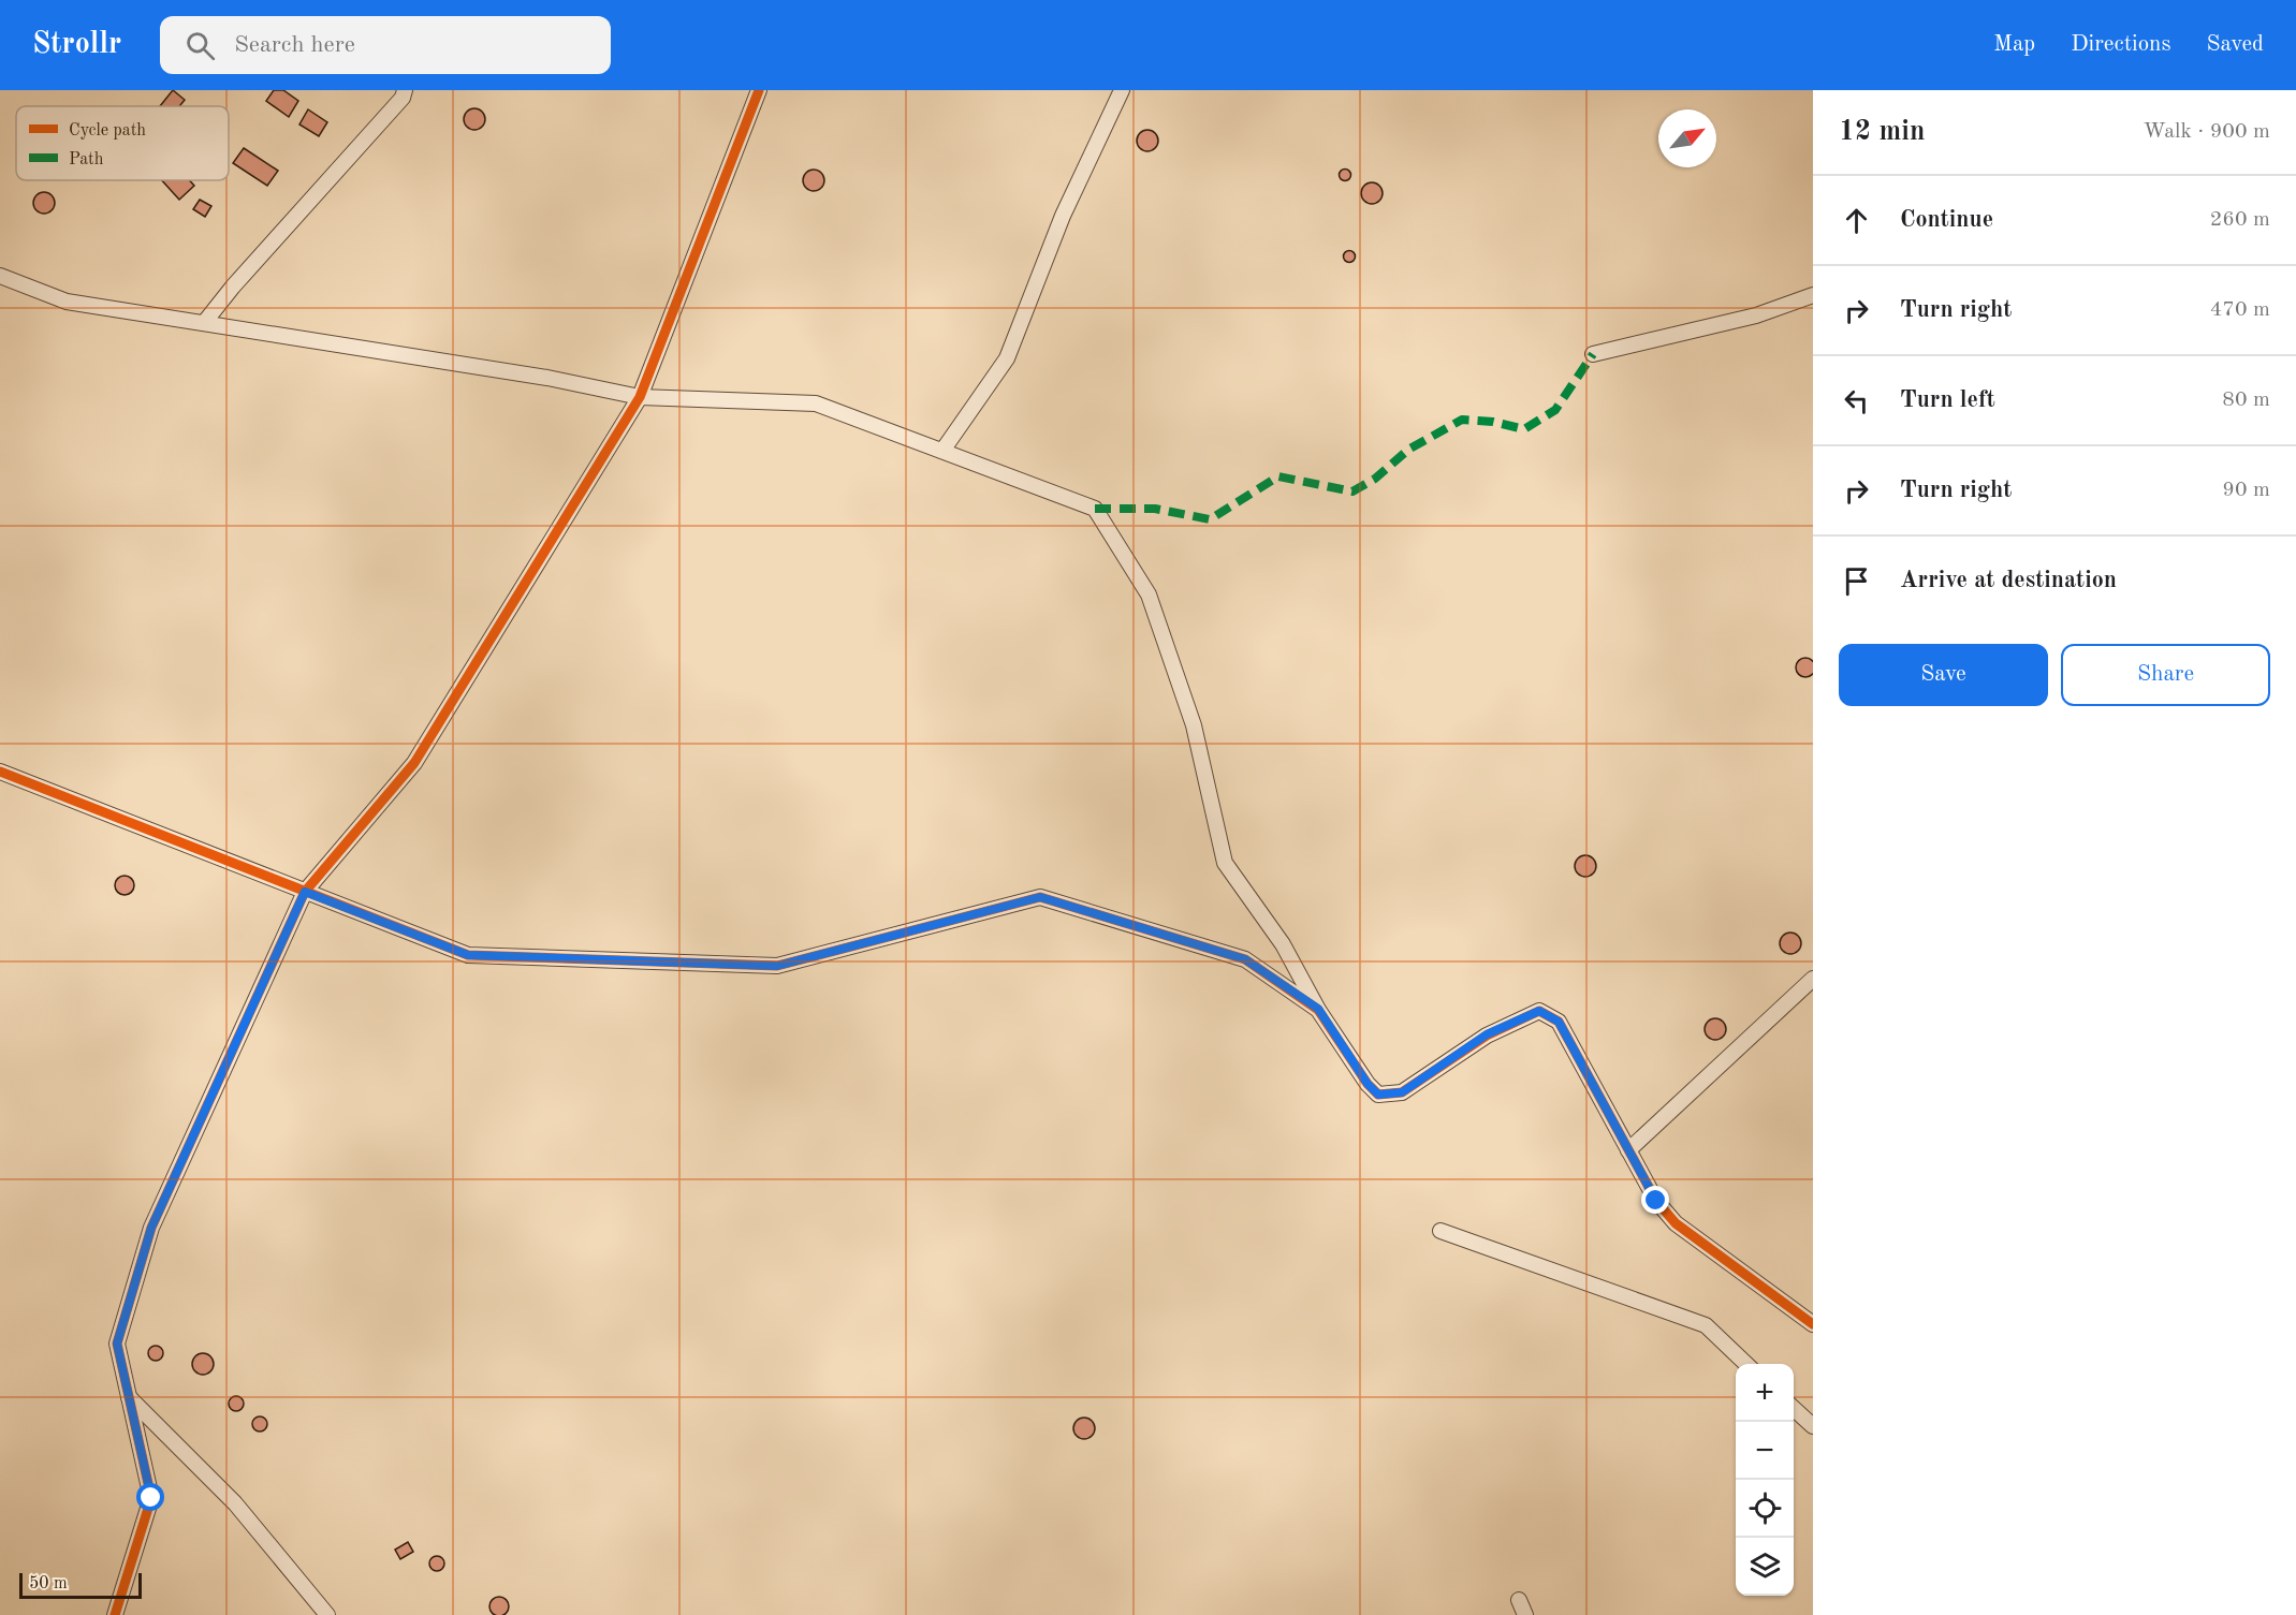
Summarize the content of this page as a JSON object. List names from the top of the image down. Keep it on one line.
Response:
{"legend":["Cycle path","Path"],"scale_bar":"50 m","north":"top right","page":{"header":"Strollr","search":"Search here","nav":["Map","Directions","Saved"],"heading":["12 min","Walk · 900 m"],"list":[["Continue","260 m"],["Turn right","470 m"],["Turn left","80 m"],["Turn right","90 m"],"Arrive at destination"],"buttons":["Save","Share"],"map_buttons":["+","−"],"scale":"50 m"}}
